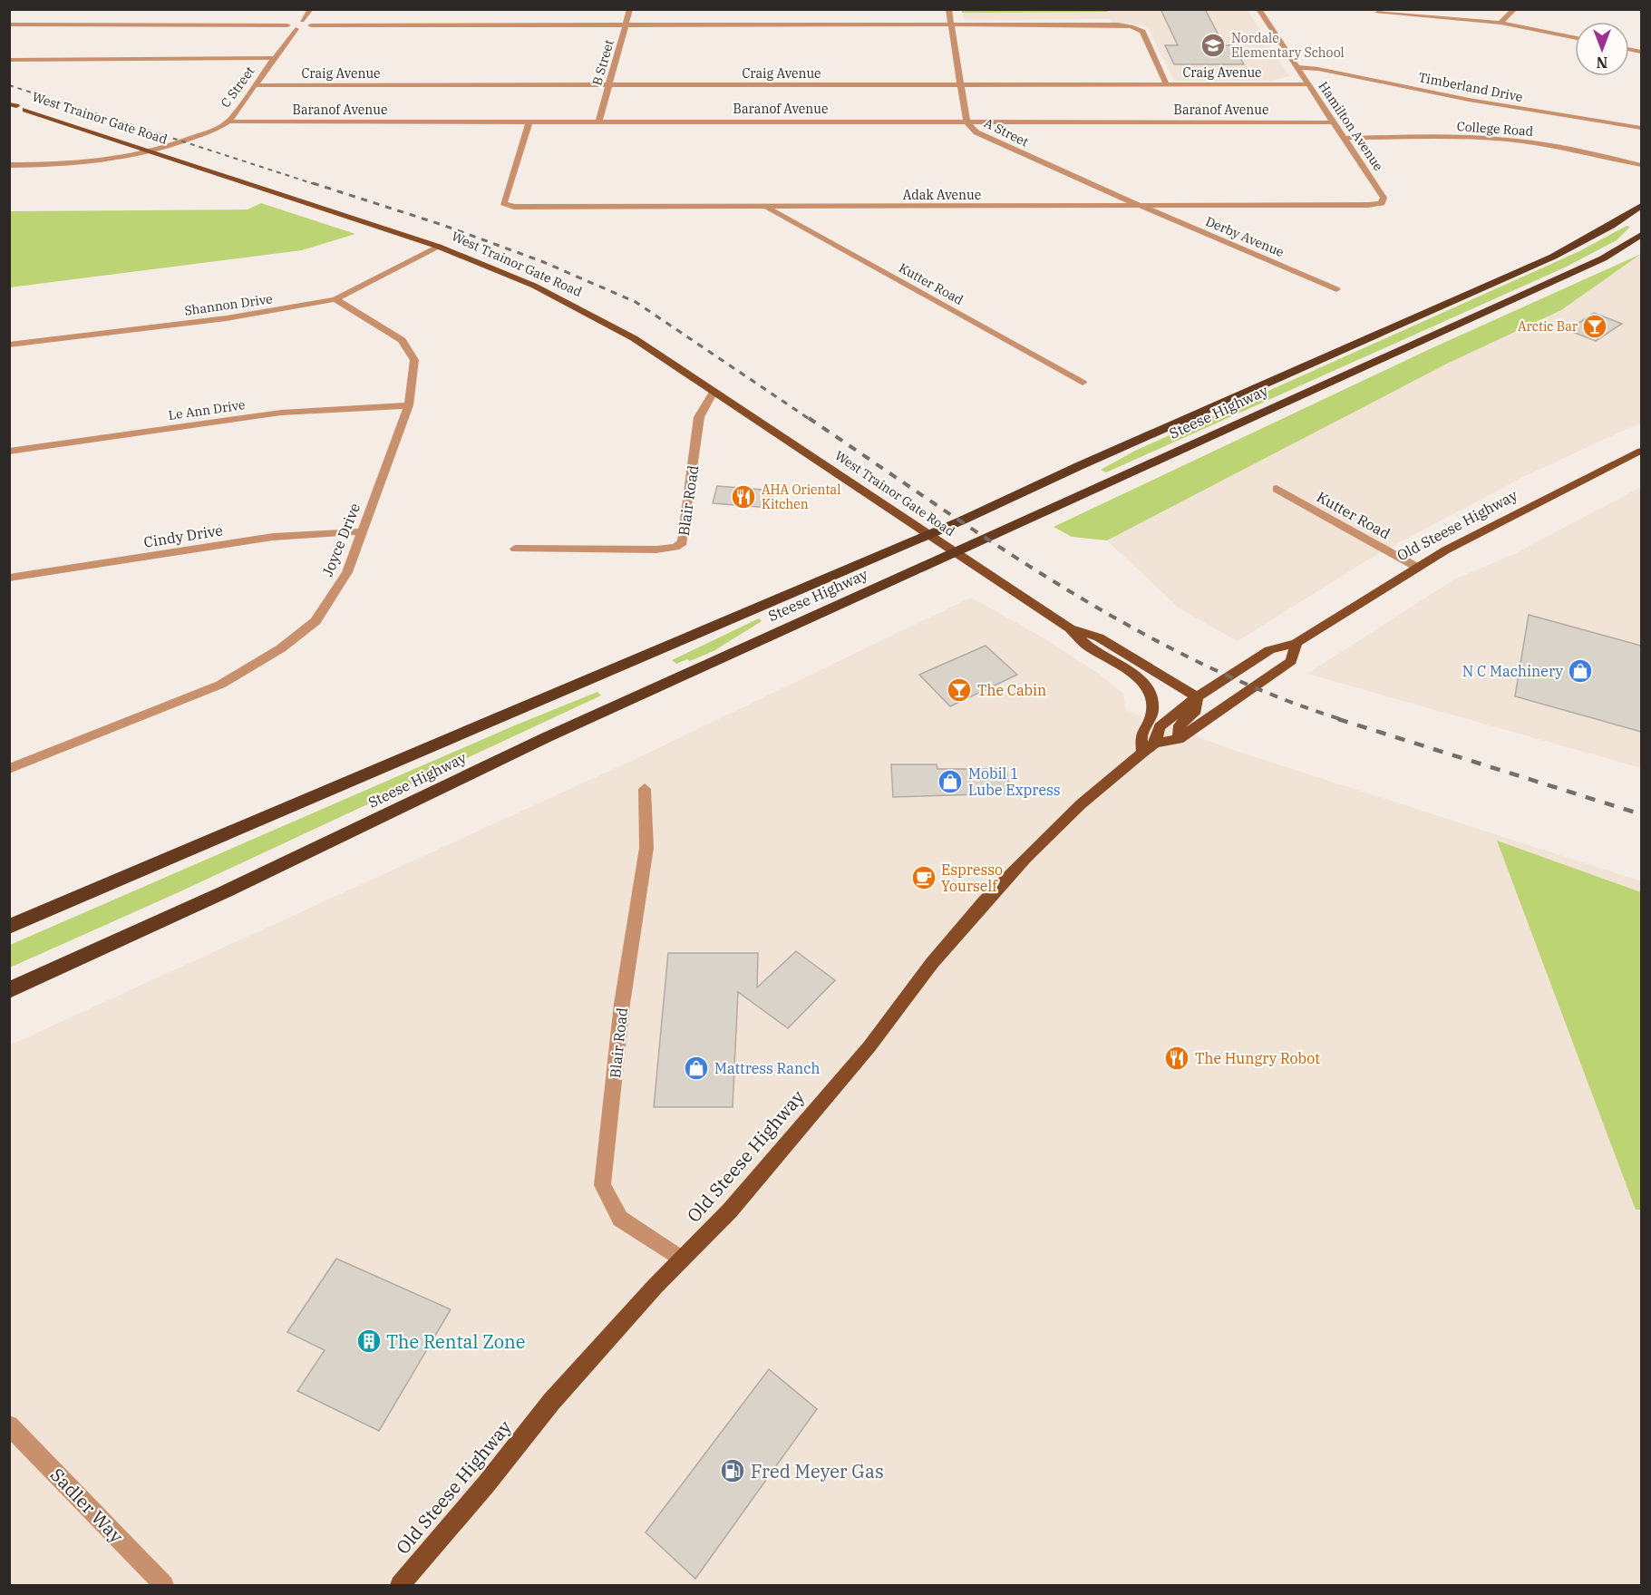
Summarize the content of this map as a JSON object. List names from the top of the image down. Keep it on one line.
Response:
{"streets":{"highway":["Steese Highway"],"main road":["West Trainor Gate Road","Old Steese Highway"],"street":["B Street","Craig Avenue","C Street","Timberland Drive","Baranof Avenue","Hamilton Avenue","College Road","A Street","Adak Avenue","Derby Avenue","Kutter Road","Shannon Drive","Le Ann Drive","Blair Road","Cindy Drive","Joyce Drive","Sadler Way"]},"crossings":[["B Street","Craig Avenue"],["B Street","Baranof Avenue"],["Craig Avenue","C Street"],["Craig Avenue","Hamilton Avenue"],["Craig Avenue","A Street"],["C Street","Baranof Avenue"],["C Street","West Trainor Gate Road"],["Timberland Drive","Hamilton Avenue"],["Baranof Avenue","Hamilton Avenue"],["Baranof Avenue","A Street"],["Baranof Avenue","Adak Avenue"],["West Trainor Gate Road","Shannon Drive"],["West Trainor Gate Road","Steese Highway"],["West Trainor Gate Road","Blair Road"],["West Trainor Gate Road","Old Steese Highway"],["Hamilton Avenue","College Road"],["Hamilton Avenue","Adak Avenue"],["A Street","Adak Avenue"],["A Street","Derby Avenue"],["Adak Avenue","Derby Avenue"],["Adak Avenue","Kutter Road"],["Kutter Road","Old Steese Highway"],["Shannon Drive","Joyce Drive"],["Le Ann Drive","Joyce Drive"],["Blair Road","Old Steese Highway"],["Cindy Drive","Joyce Drive"]],"places":{"school or university":["Nordale Elementary School"],"bar":["Arctic Bar","The Cabin"],"restaurant":["AHA Oriental Kitchen","The Hungry Robot"],"shop":["N C Machinery","Mobil 1 Lube Express","Mattress Ranch"],"cafe":["Espresso Yourself"],"building":["The Rental Zone"],"fuel station":["Fred Meyer Gas"]},"north":"bottom"}
